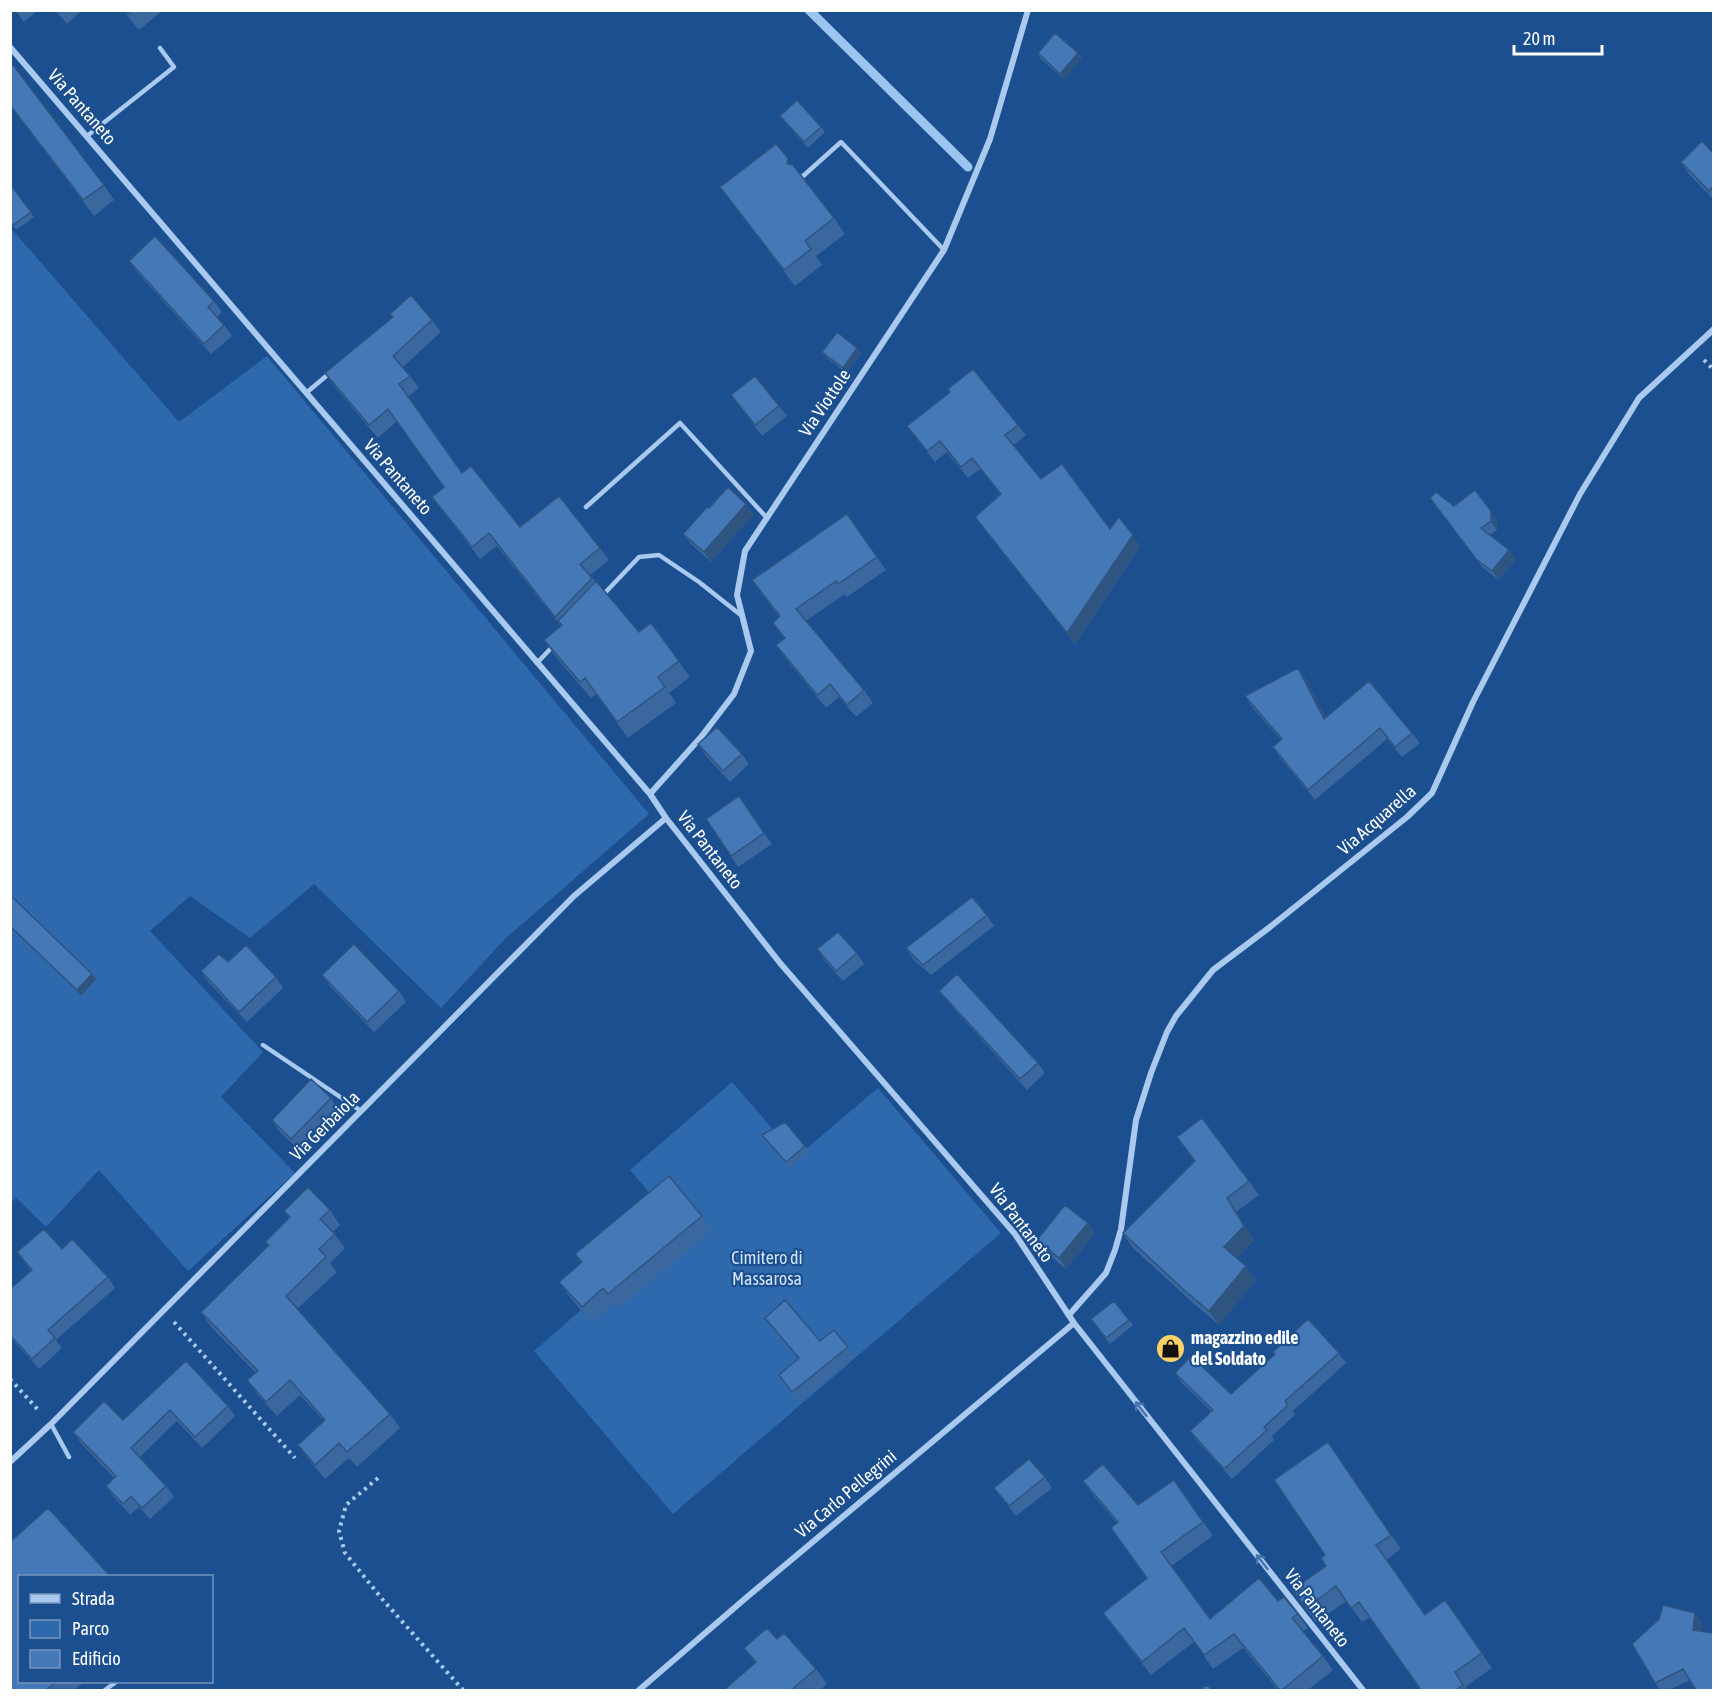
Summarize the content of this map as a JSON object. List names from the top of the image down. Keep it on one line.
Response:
{"streets":{"street":["Via Pantaneto","Via Viottole","Via Acquarella","Via Gerbaiola","Via Carlo Pellegrini"]},"crossings":[["Via Pantaneto","Via Viottole"],["Via Pantaneto","Via Acquarella"],["Via Pantaneto","Via Gerbaiola"],["Via Pantaneto","Via Carlo Pellegrini"]],"parks":["Cimitero di Massarosa"],"places":{"shop":["magazzino edile del Soldato"]},"legend":["Strada","Parco","Edificio"],"scale_bar":"20 m"}
